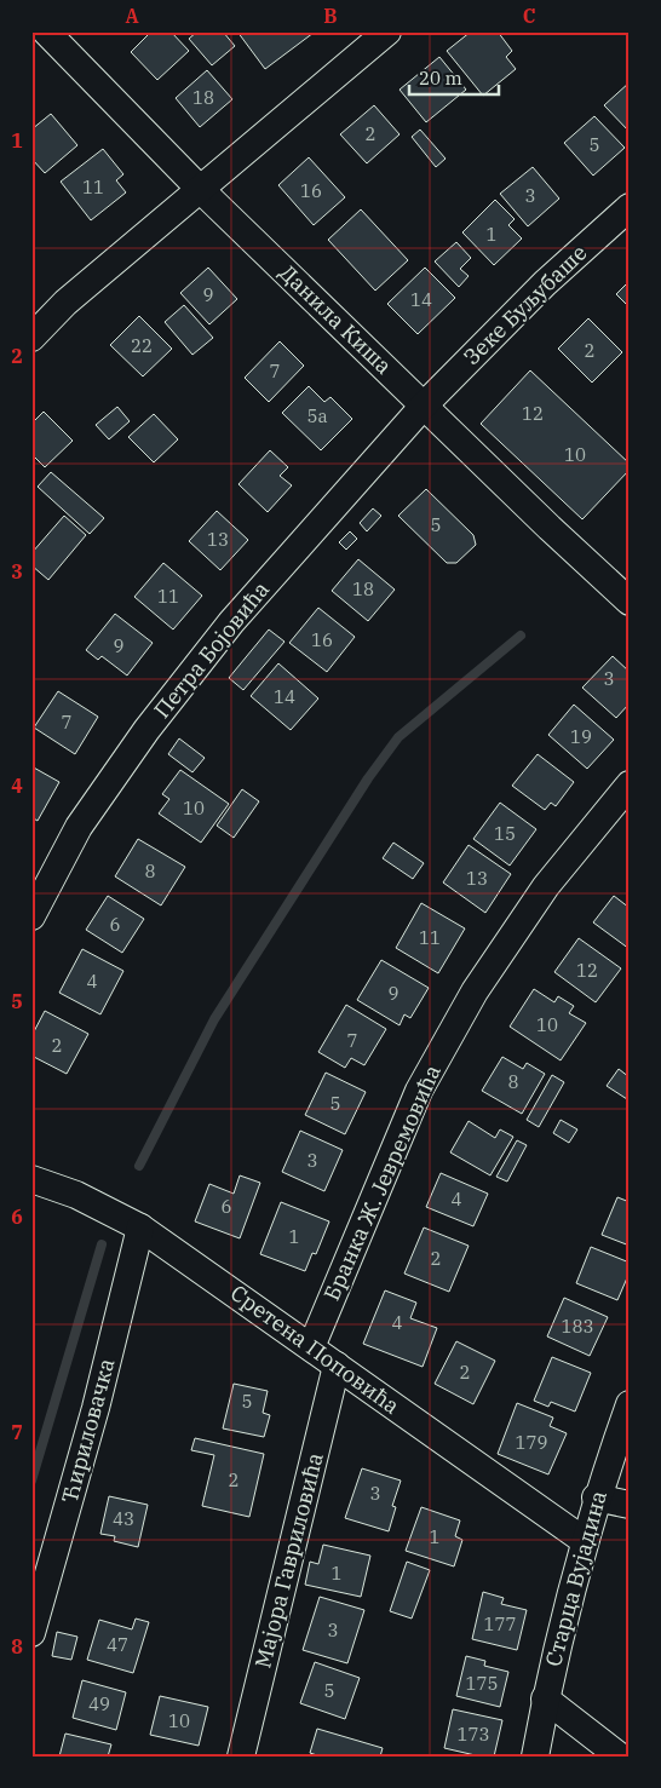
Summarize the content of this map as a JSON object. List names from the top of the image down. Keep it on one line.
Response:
{"streets":{"street":["Зеке Буљубаше","Данила Киша","Петра Бојовића","Бранка Ж. Јевремовића","Сретена Поповића","Ћириловачка","Мајора Гавриловића","Старца Вујадина"]},"crossings":[["Зеке Буљубаше","Данила Киша"],["Зеке Буљубаше","Петра Бојовића"],["Данила Киша","Петра Бојовића"],["Бранка Ж. Јевремовића","Сретена Поповића"],["Сретена Поповића","Ћириловачка"],["Сретена Поповића","Мајора Гавриловића"],["Сретена Поповића","Старца Вујадина"]],"house_numbers":["18","2","5","11","16","3","1","9","14","22","2","7","12","5a","10","5","13","18","11","16","9","3","14","7","19","10","15","8","13","6","11","12","4","9","10","7","2","8","5","3","4","6","1","2","4","183","2","5","179","2","3","43","1","1","177","3","47","175","5","49","10","173"],"scale_bar":"20 m","grid":{"columns":["A","B","C"],"rows":["1","2","3","4","5","6","7","8"]}}
